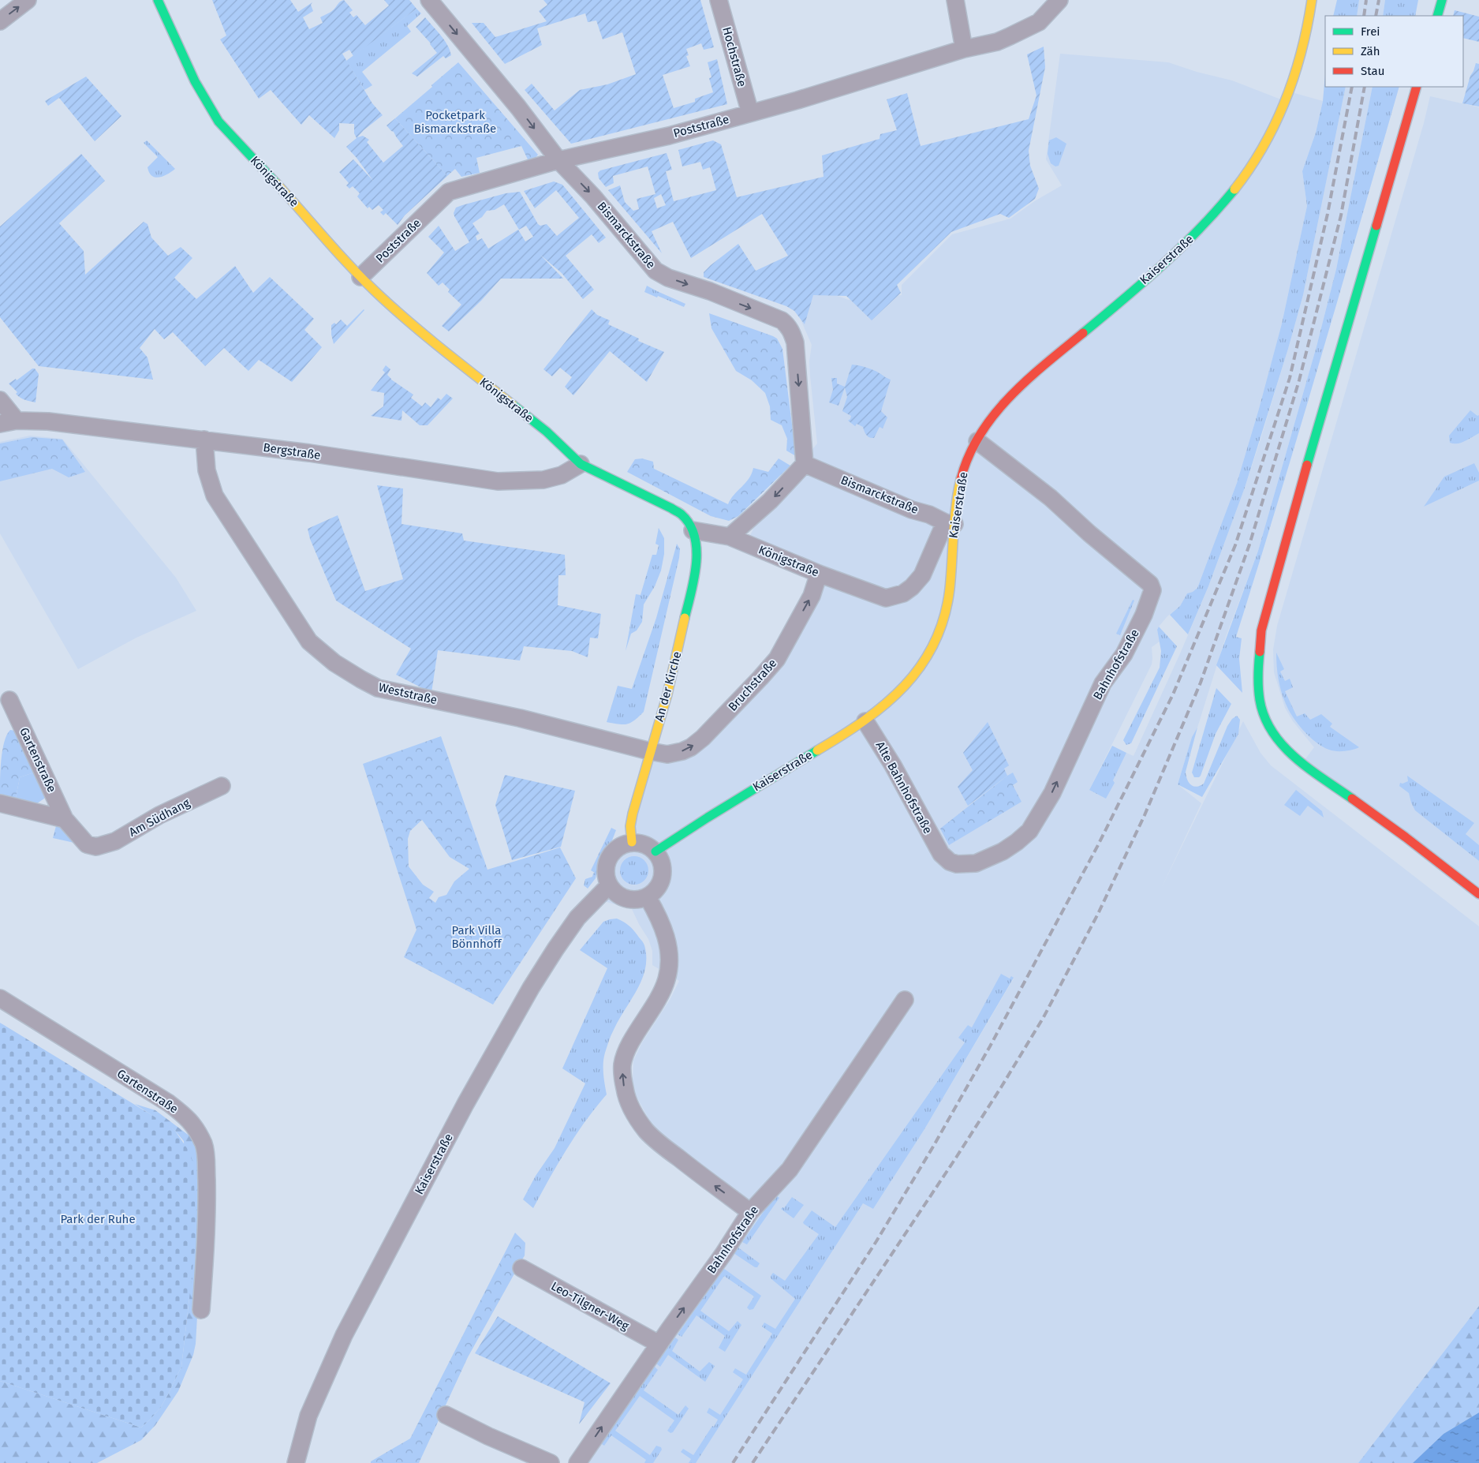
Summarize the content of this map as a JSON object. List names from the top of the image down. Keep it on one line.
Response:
{"streets":{"street":["Hochstraße","Poststraße","Königstraße","Bismarckstraße","Kaiserstraße","Bergstraße","Bahnhofstraße","Bruchstraße","An der Kirche","Weststraße","Gartenstraße","Alte Bahnhofstraße","Am Südhang","Leo-Tilgner-Weg"]},"crossings":[["Hochstraße","Poststraße"],["Poststraße","Königstraße"],["Poststraße","Bismarckstraße"],["Königstraße","Bismarckstraße"],["Königstraße","Kaiserstraße"],["Königstraße","Bergstraße"],["Königstraße","Bruchstraße"],["Königstraße","An der Kirche"],["Bismarckstraße","Kaiserstraße"],["Kaiserstraße","Bahnhofstraße"],["Kaiserstraße","An der Kirche"],["Kaiserstraße","Alte Bahnhofstraße"],["Bergstraße","Weststraße"],["Bahnhofstraße","Alte Bahnhofstraße"],["Bahnhofstraße","Leo-Tilgner-Weg"],["Bruchstraße","An der Kirche"],["Bruchstraße","Weststraße"],["An der Kirche","Weststraße"],["Gartenstraße","Am Südhang"]],"one_way":["Bismarckstraße","Bruchstraße"],"parks":["Pocketpark Bismarckstraße","Park Villa Bönnhoff","Park der Ruhe"],"legend":["Frei","Zäh","Stau"]}
